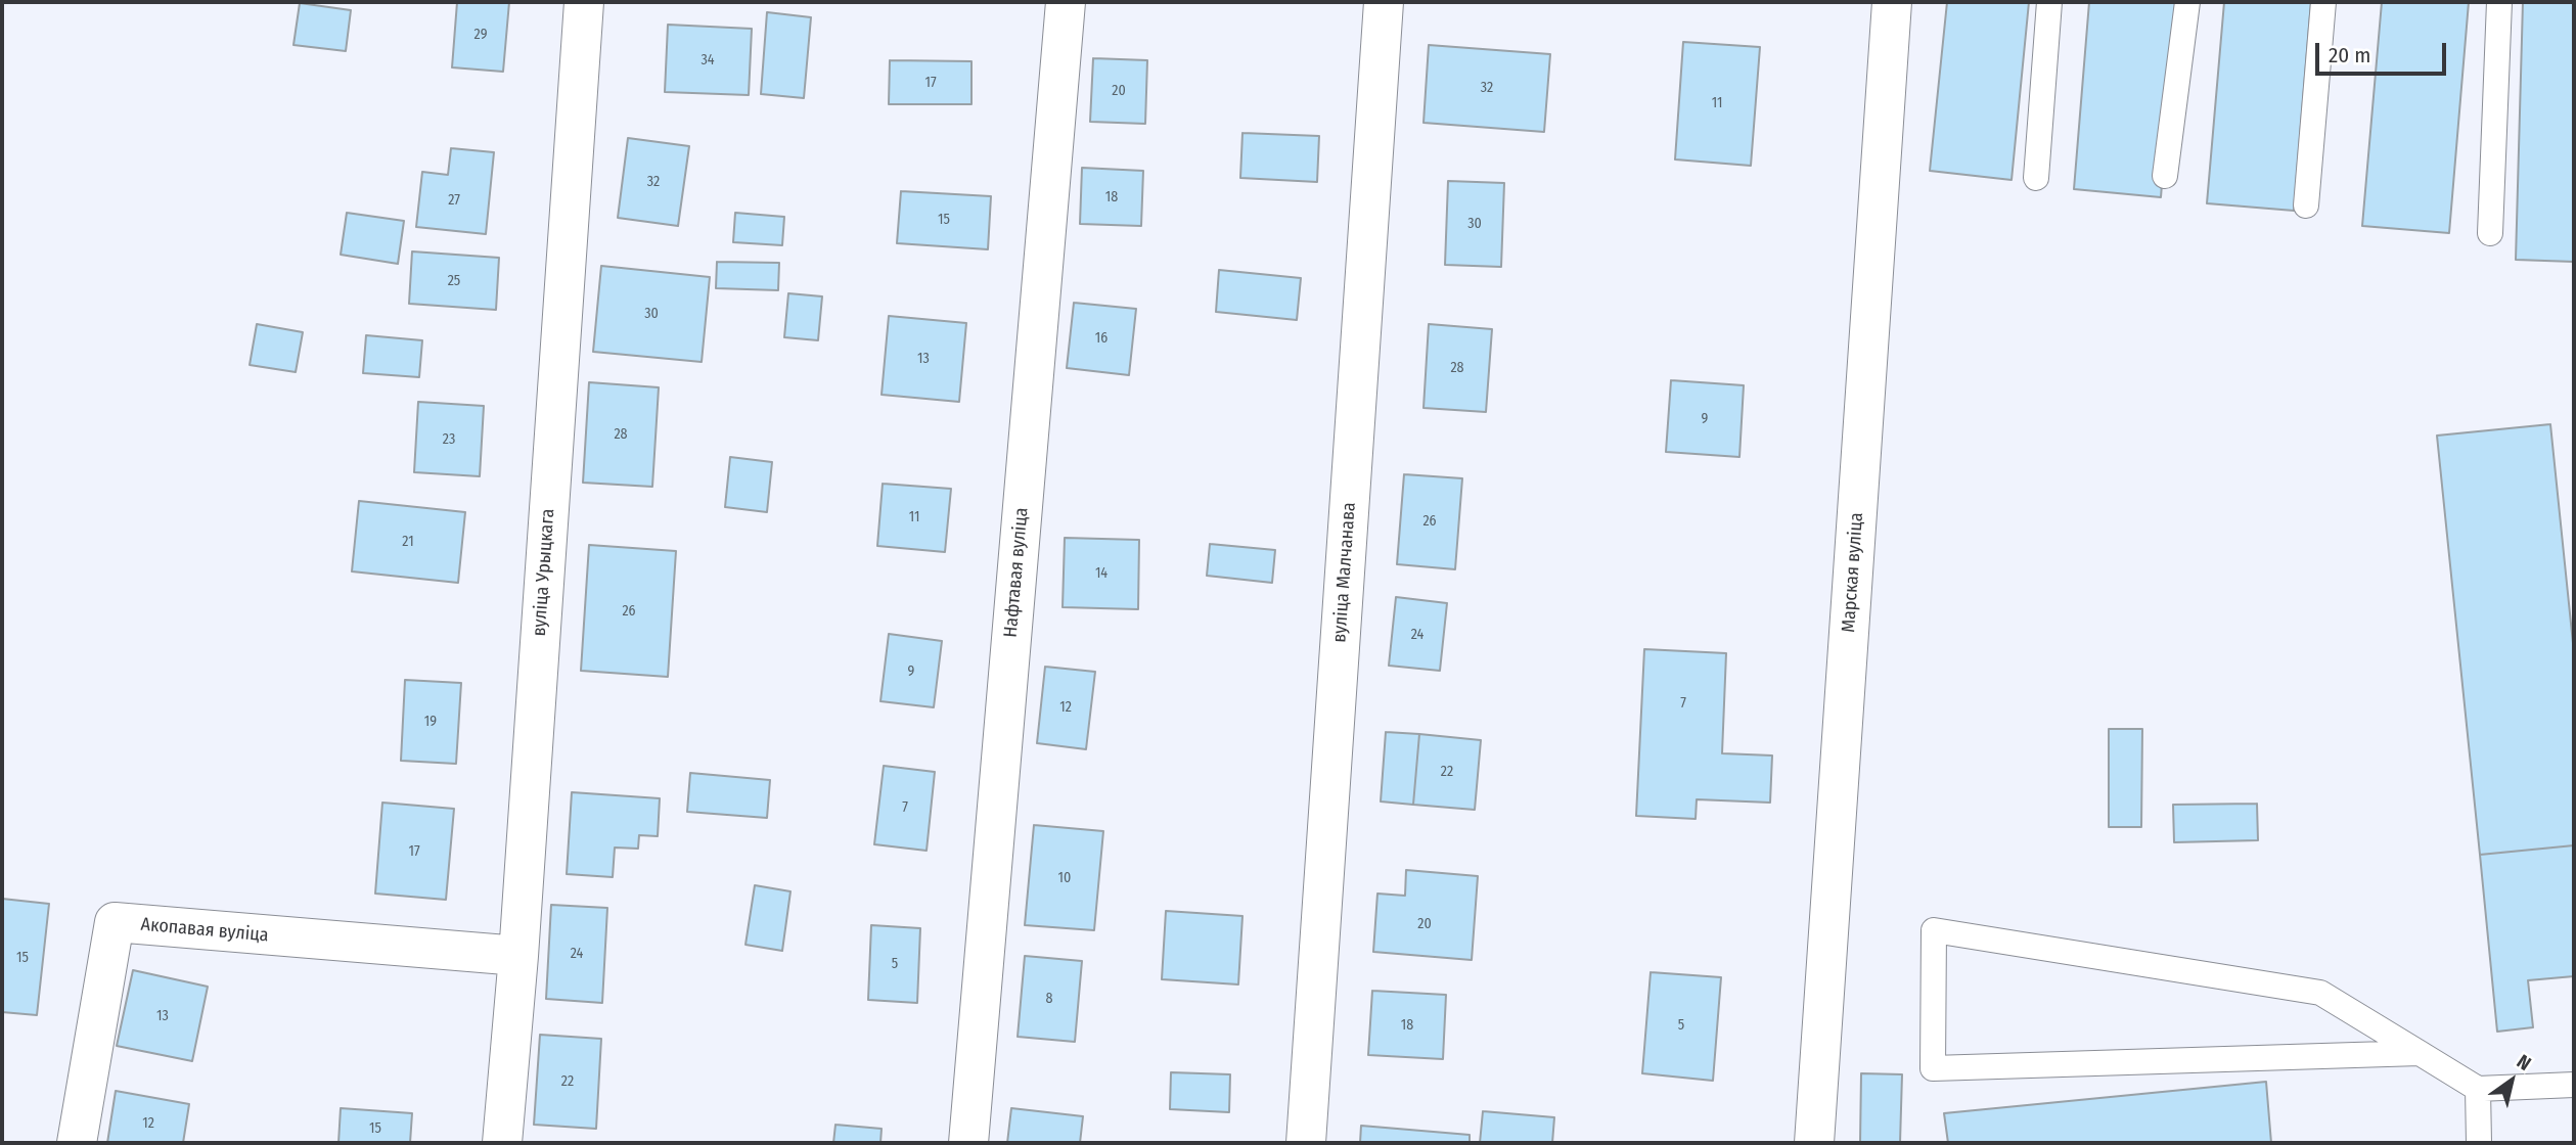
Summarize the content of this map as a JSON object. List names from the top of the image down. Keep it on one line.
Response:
{"streets":{"street":["вуліца Урыцкага","Нафтавая вуліца","вуліца Малчанава","Марская вуліца","Акопавая вуліца"]},"crossings":[["вуліца Урыцкага","Акопавая вуліца"]],"house_numbers":["29","34","17","32","20","11","32","18","27","15","30","25","30","16","13","28","9","28","23","11","26","21","14","26","24","9","7","12","19","22","7","17","10","20","24","15","5","8","13","18","5","22","12","15"],"scale_bar":"20 m","north":"top right"}
